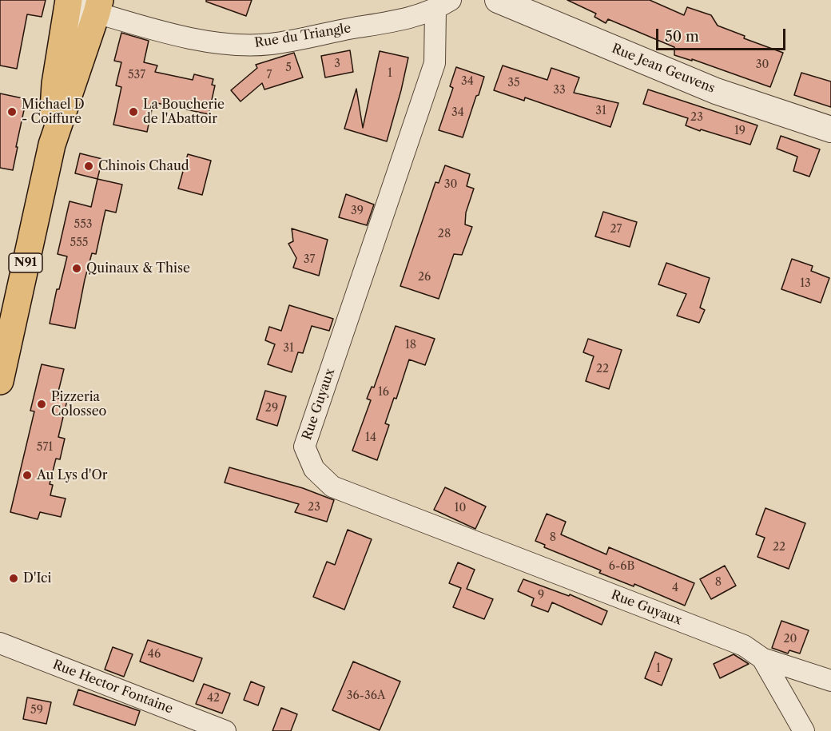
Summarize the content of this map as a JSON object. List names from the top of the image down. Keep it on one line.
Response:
{"streets":{"main road":["N91"],"street":["Rue du Triangle","Rue Jean Geuvens","Rue Guyaux","Rue Hector Fontaine"]},"crossings":[["Rue du Triangle","N91"],["Rue du Triangle","Rue Guyaux"]],"places":["Michael D - Coiffure","La Boucherie de l'Abattoir","Chinois Chaud","Quinaux & Thise","Pizzeria Colosseo","Au Lys d'Or","D'Ici"],"house_numbers":["3","30","5","1","537","7","34","35","33","31","34","23","19","30","39","553","27","28","555","37","26","13","18","31","22","16","29","14","571","23","10","8","22","6-6B","8","4","9","20","46","1","36-36A","42","59"],"scale_bar":"50 m"}
